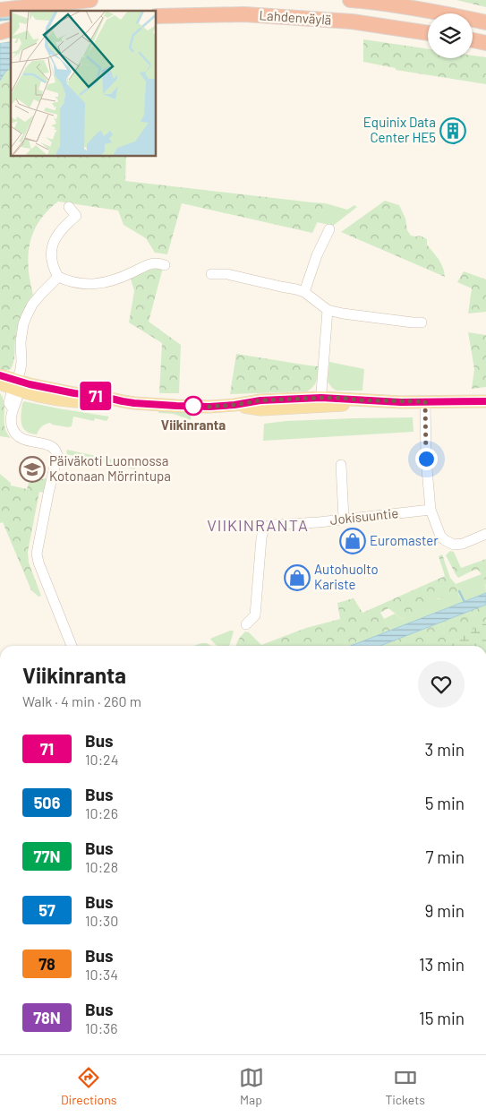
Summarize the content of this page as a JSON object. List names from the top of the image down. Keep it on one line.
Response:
{"streets":{"highway":["Lahdenväylä"],"street":["Jokisuuntie"]},"districts":["VIIKINRANTA"],"places":{"building":["Equinix Data Center HE5"],"other":["Viikinranta"],"school or university":["Päiväkoti Luonnossa Kotonaan Mörrintupa"],"shop":["Euromaster","Autohuolto Kariste"]},"lines":["bus line 71"],"page":{"on_map":"71","heading":["Viikinranta","Walk · 4 min · 260 m"],"list":[{"mark":"71","name":"Bus","note":"10:24","value":"3 min"},{"mark":"506","name":"Bus","note":"10:26","value":"5 min"},{"mark":"77N","name":"Bus","note":"10:28","value":"7 min"},{"mark":"57","name":"Bus","note":"10:30","value":"9 min"},{"mark":"78","name":"Bus","note":"10:34","value":"13 min"},{"mark":"78N","name":"Bus","note":"10:36","value":"15 min"}],"tabs":["Directions","Map","Tickets"]}}
